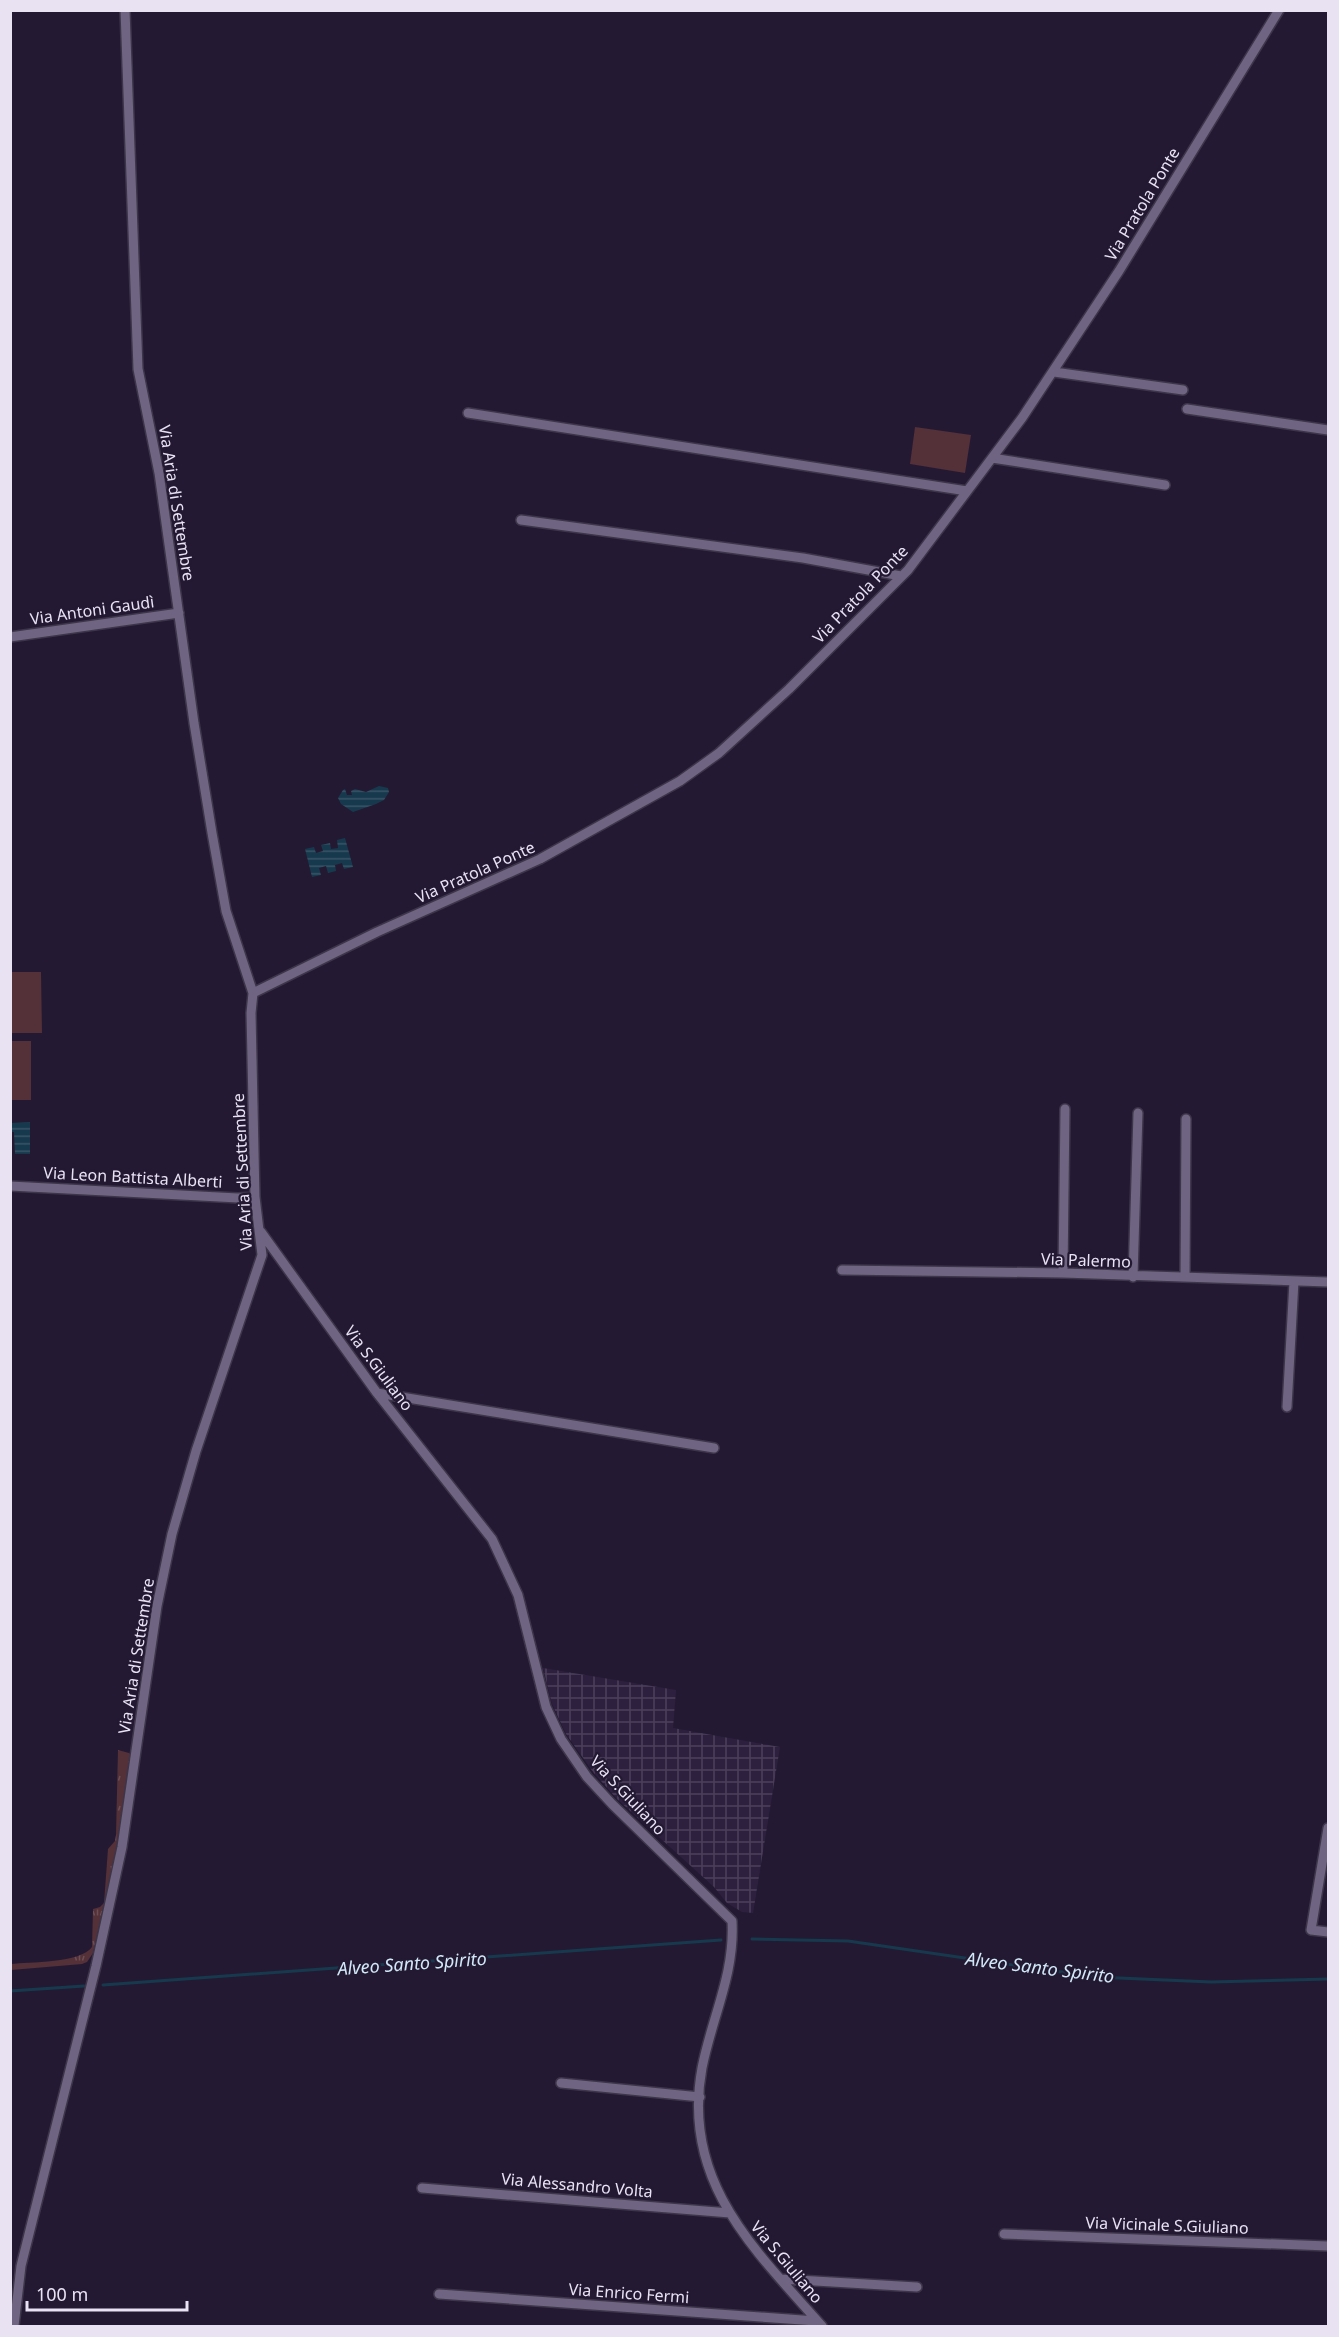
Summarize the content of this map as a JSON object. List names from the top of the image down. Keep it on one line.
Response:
{"streets":{"street":["Via Pratola Ponte","Via Aria di Settembre","Via Antoni Gaudì","Via Leon Battista Alberti","Via Palermo","Via S.Giuliano","Via Alessandro Volta","Via Vicinale S.Giuliano","Via Enrico Fermi"]},"crossings":[["Via Pratola Ponte","Via Aria di Settembre"],["Via Aria di Settembre","Via Antoni Gaudì"],["Via Aria di Settembre","Via Leon Battista Alberti"],["Via Aria di Settembre","Via S.Giuliano"],["Via S.Giuliano","Via Alessandro Volta"],["Via S.Giuliano","Via Enrico Fermi"]],"water":["Alveo Santo Spirito"],"scale_bar":"100 m"}
